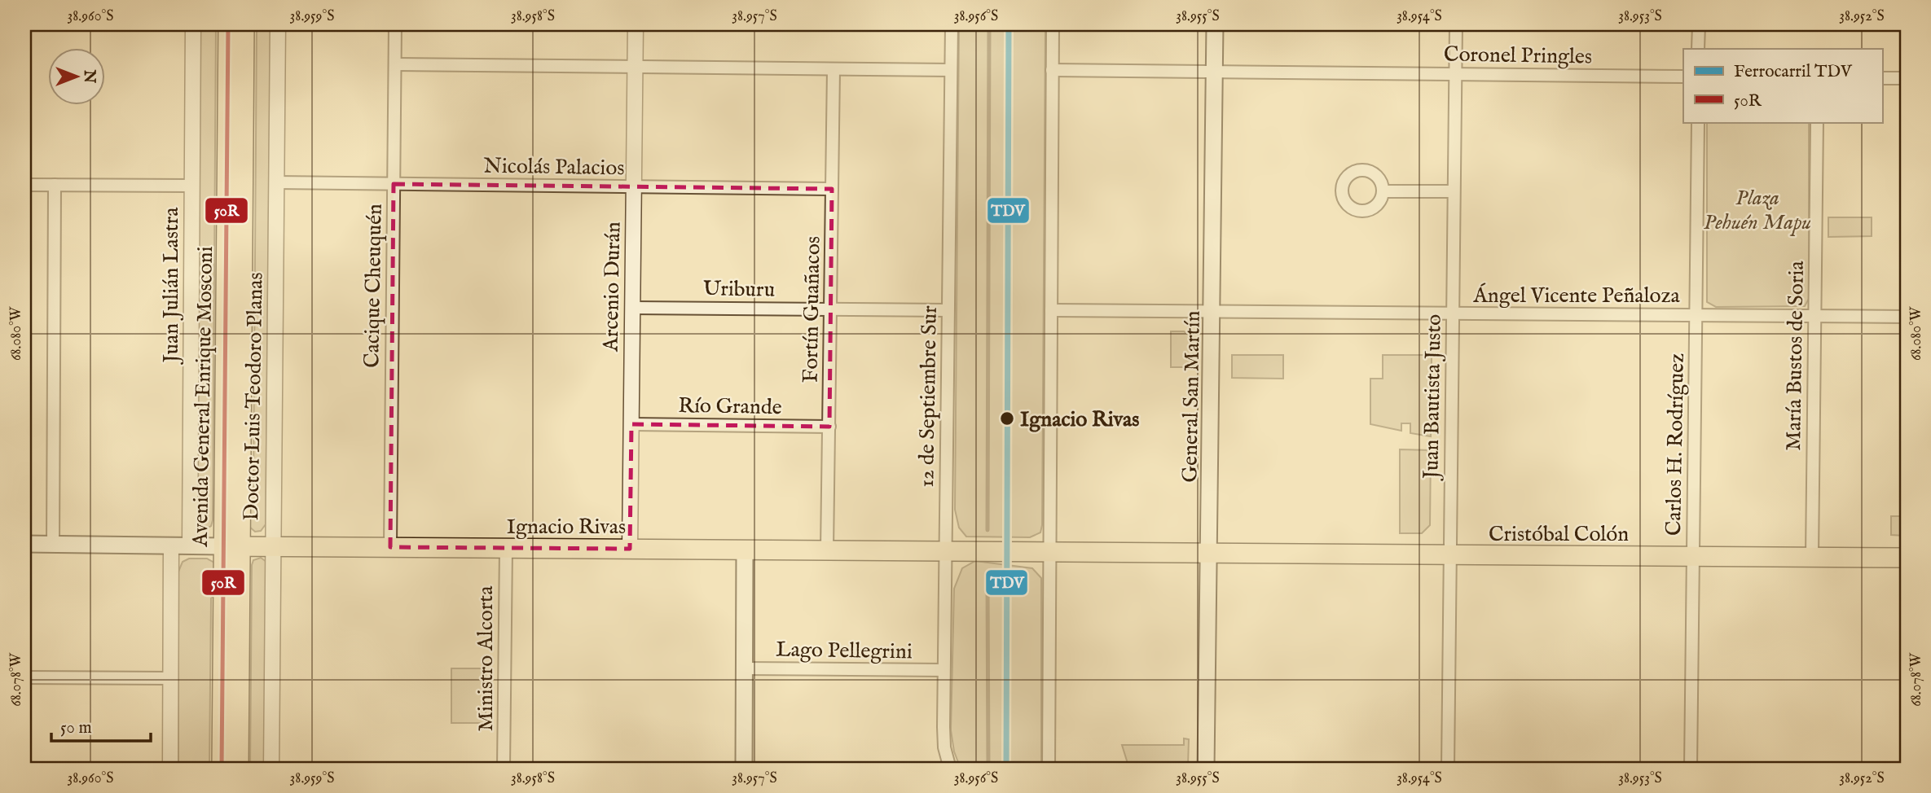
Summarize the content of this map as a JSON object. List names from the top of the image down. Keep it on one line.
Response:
{"streets":{"main road":["Avenida General Enrique Mosconi","General San Martín","Ignacio Rivas","Cristóbal Colón"],"street":["Coronel Pringles","Nicolás Palacios","Juan Julián Lastra","Cacique Cheuquén","Arcenio Durán","Uriburu","Ángel Vicente Peñaloza","Fortín Guañacos","María Bustos de Soria","Doctor Luis Teodoro Planas","12 de Septiembre Sur","Juan Bautista Justo","Río Grande","Carlos H. Rodríguez","Lago Pellegrini","Ministro Alcorta"]},"crossings":[["Coronel Pringles","General San Martín"],["Coronel Pringles","Juan Bautista Justo"],["Nicolás Palacios","Cacique Cheuquén"],["Nicolás Palacios","Arcenio Durán"],["Nicolás Palacios","Fortín Guañacos"],["Nicolás Palacios","Doctor Luis Teodoro Planas"],["Juan Julián Lastra","Ignacio Rivas"],["Cacique Cheuquén","Ignacio Rivas"],["Arcenio Durán","Uriburu"],["Arcenio Durán","Río Grande"],["Arcenio Durán","Ignacio Rivas"],["Uriburu","Fortín Guañacos"],["Uriburu","12 de Septiembre Sur"],["Ángel Vicente Peñaloza","María Bustos de Soria"],["Ángel Vicente Peñaloza","General San Martín"],["Ángel Vicente Peñaloza","Juan Bautista Justo"],["Ángel Vicente Peñaloza","Carlos H. Rodríguez"],["Fortín Guañacos","Río Grande"],["Fortín Guañacos","Ignacio Rivas"],["María Bustos de Soria","Cristóbal Colón"],["Avenida General Enrique Mosconi","Ignacio Rivas"],["Doctor Luis Teodoro Planas","Ignacio Rivas"],["12 de Septiembre Sur","Ignacio Rivas"],["12 de Septiembre Sur","Lago Pellegrini"],["General San Martín","Ignacio Rivas"],["General San Martín","Cristóbal Colón"],["Juan Bautista Justo","Cristóbal Colón"],["Carlos H. Rodríguez","Cristóbal Colón"],["Ignacio Rivas","Cristóbal Colón"],["Ignacio Rivas","Ministro Alcorta"]],"parks":["Plaza Pehuén Mapu"],"places":["Ignacio Rivas"],"lines":["rail line TDV","transit line 50R"],"legend":["Ferrocarril TDV","50R"],"scale_bar":"50 m","north":"right","coordinates":["38.960°S","38.959°S","38.958°S","38.957°S","38.956°S","38.955°S","38.954°S","38.953°S","38.952°S","68.080°W","68.078°W"]}
